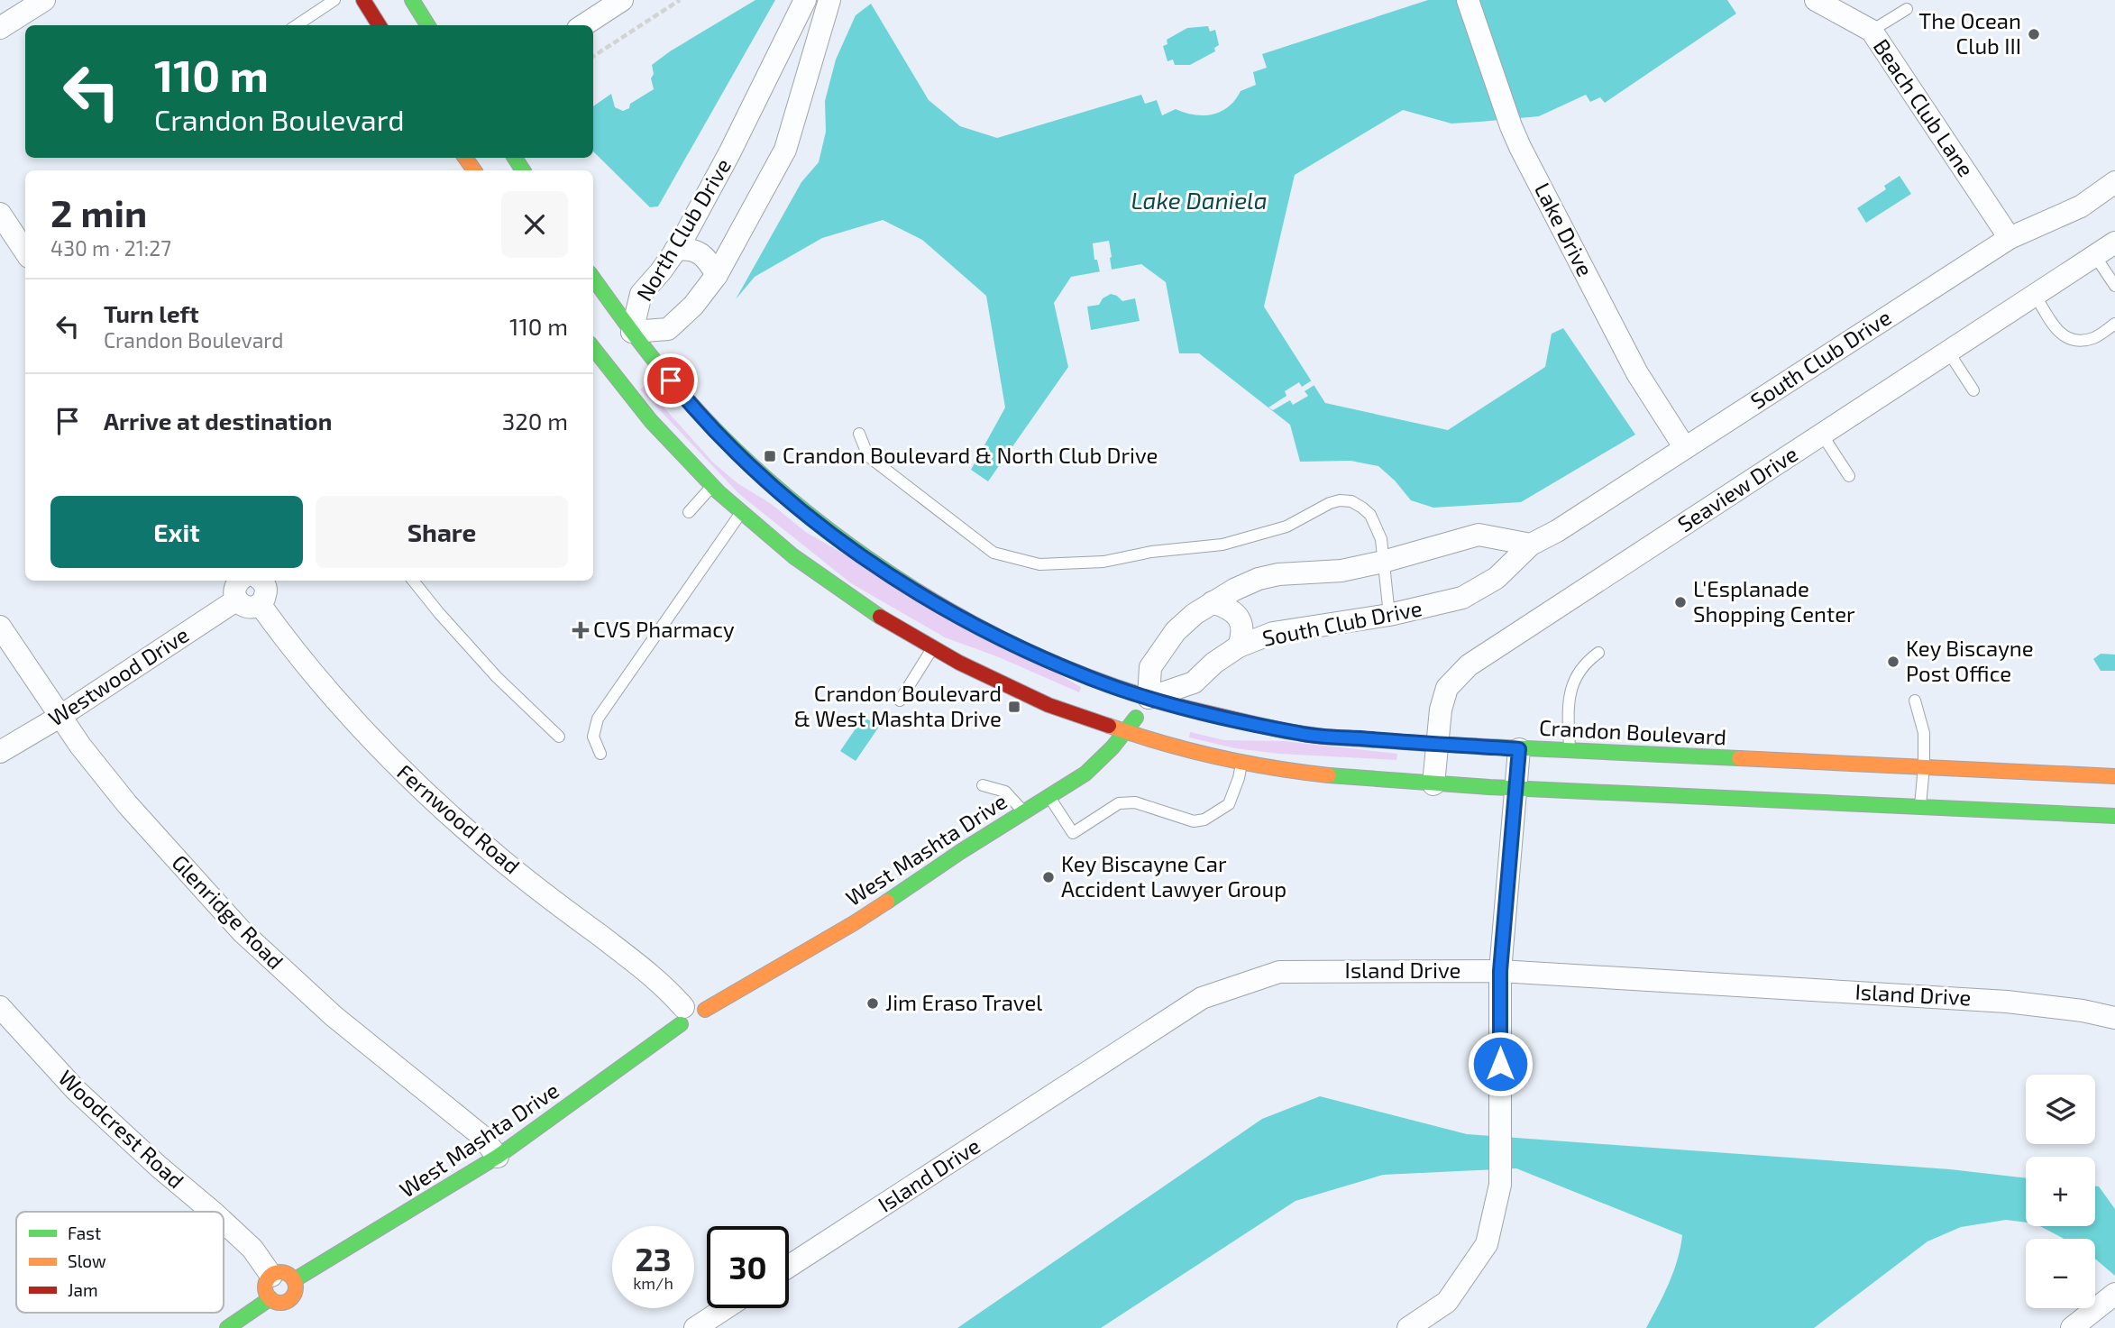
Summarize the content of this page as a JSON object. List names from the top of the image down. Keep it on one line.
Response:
{"streets":{"main road":["Crandon Boulevard","West Mashta Drive"],"street":["Beach Club Lane","North Club Drive","Lake Drive","South Club Drive","Seaview Drive","Westwood Drive","Fernwood Road","Glenridge Road","Island Drive","Woodcrest Road"]},"crossings":[["Beach Club Lane","South Club Drive"],["North Club Drive","Crandon Boulevard"],["Lake Drive","South Club Drive"],["South Club Drive","Crandon Boulevard"],["South Club Drive","West Mashta Drive"],["Seaview Drive","Crandon Boulevard"],["Westwood Drive","Fernwood Road"],["Westwood Drive","Glenridge Road"],["Crandon Boulevard","West Mashta Drive"],["Fernwood Road","West Mashta Drive"],["West Mashta Drive","Glenridge Road"],["West Mashta Drive","Woodcrest Road"]],"water":["Lake Daniela"],"places":{"other":["The Ocean Club III","L'Esplanade Shopping Center","Key Biscayne Post Office","Key Biscayne Car Accident Lawyer Group","Jim Eraso Travel"],"transit":["Crandon Boulevard & North Club Drive","Crandon Boulevard & West Mashta Drive"],"health":["CVS Pharmacy"]},"legend":["Fast","Slow","Jam"],"page":{"turn":["110 m","Crandon Boulevard"],"heading":["2 min","430 m · 21:27"],"list":[{"name":"Turn left","note":"Crandon Boulevard","value":"110 m"},{"name":"Arrive at destination","value":"320 m"}],"buttons":["Exit","Share"],"map_buttons":["+","−"],"speed":"23 km/h","limit":"30"}}
